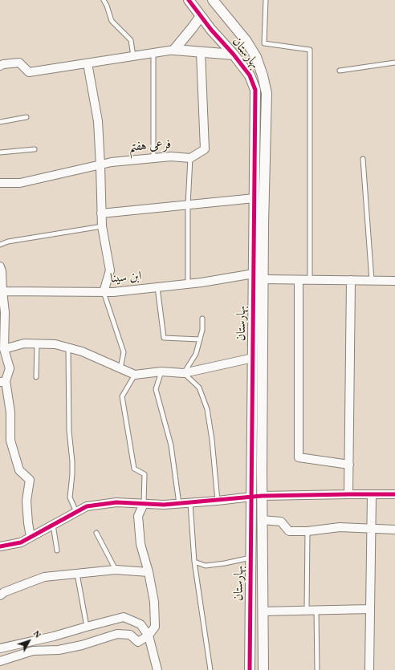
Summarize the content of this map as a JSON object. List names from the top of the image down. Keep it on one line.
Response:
{"streets":{"street":["بهارستان","فرعی هفتم","ابن سینا"]},"crossings":[["بهارستان","ابن سینا"]],"north":"top right"}
